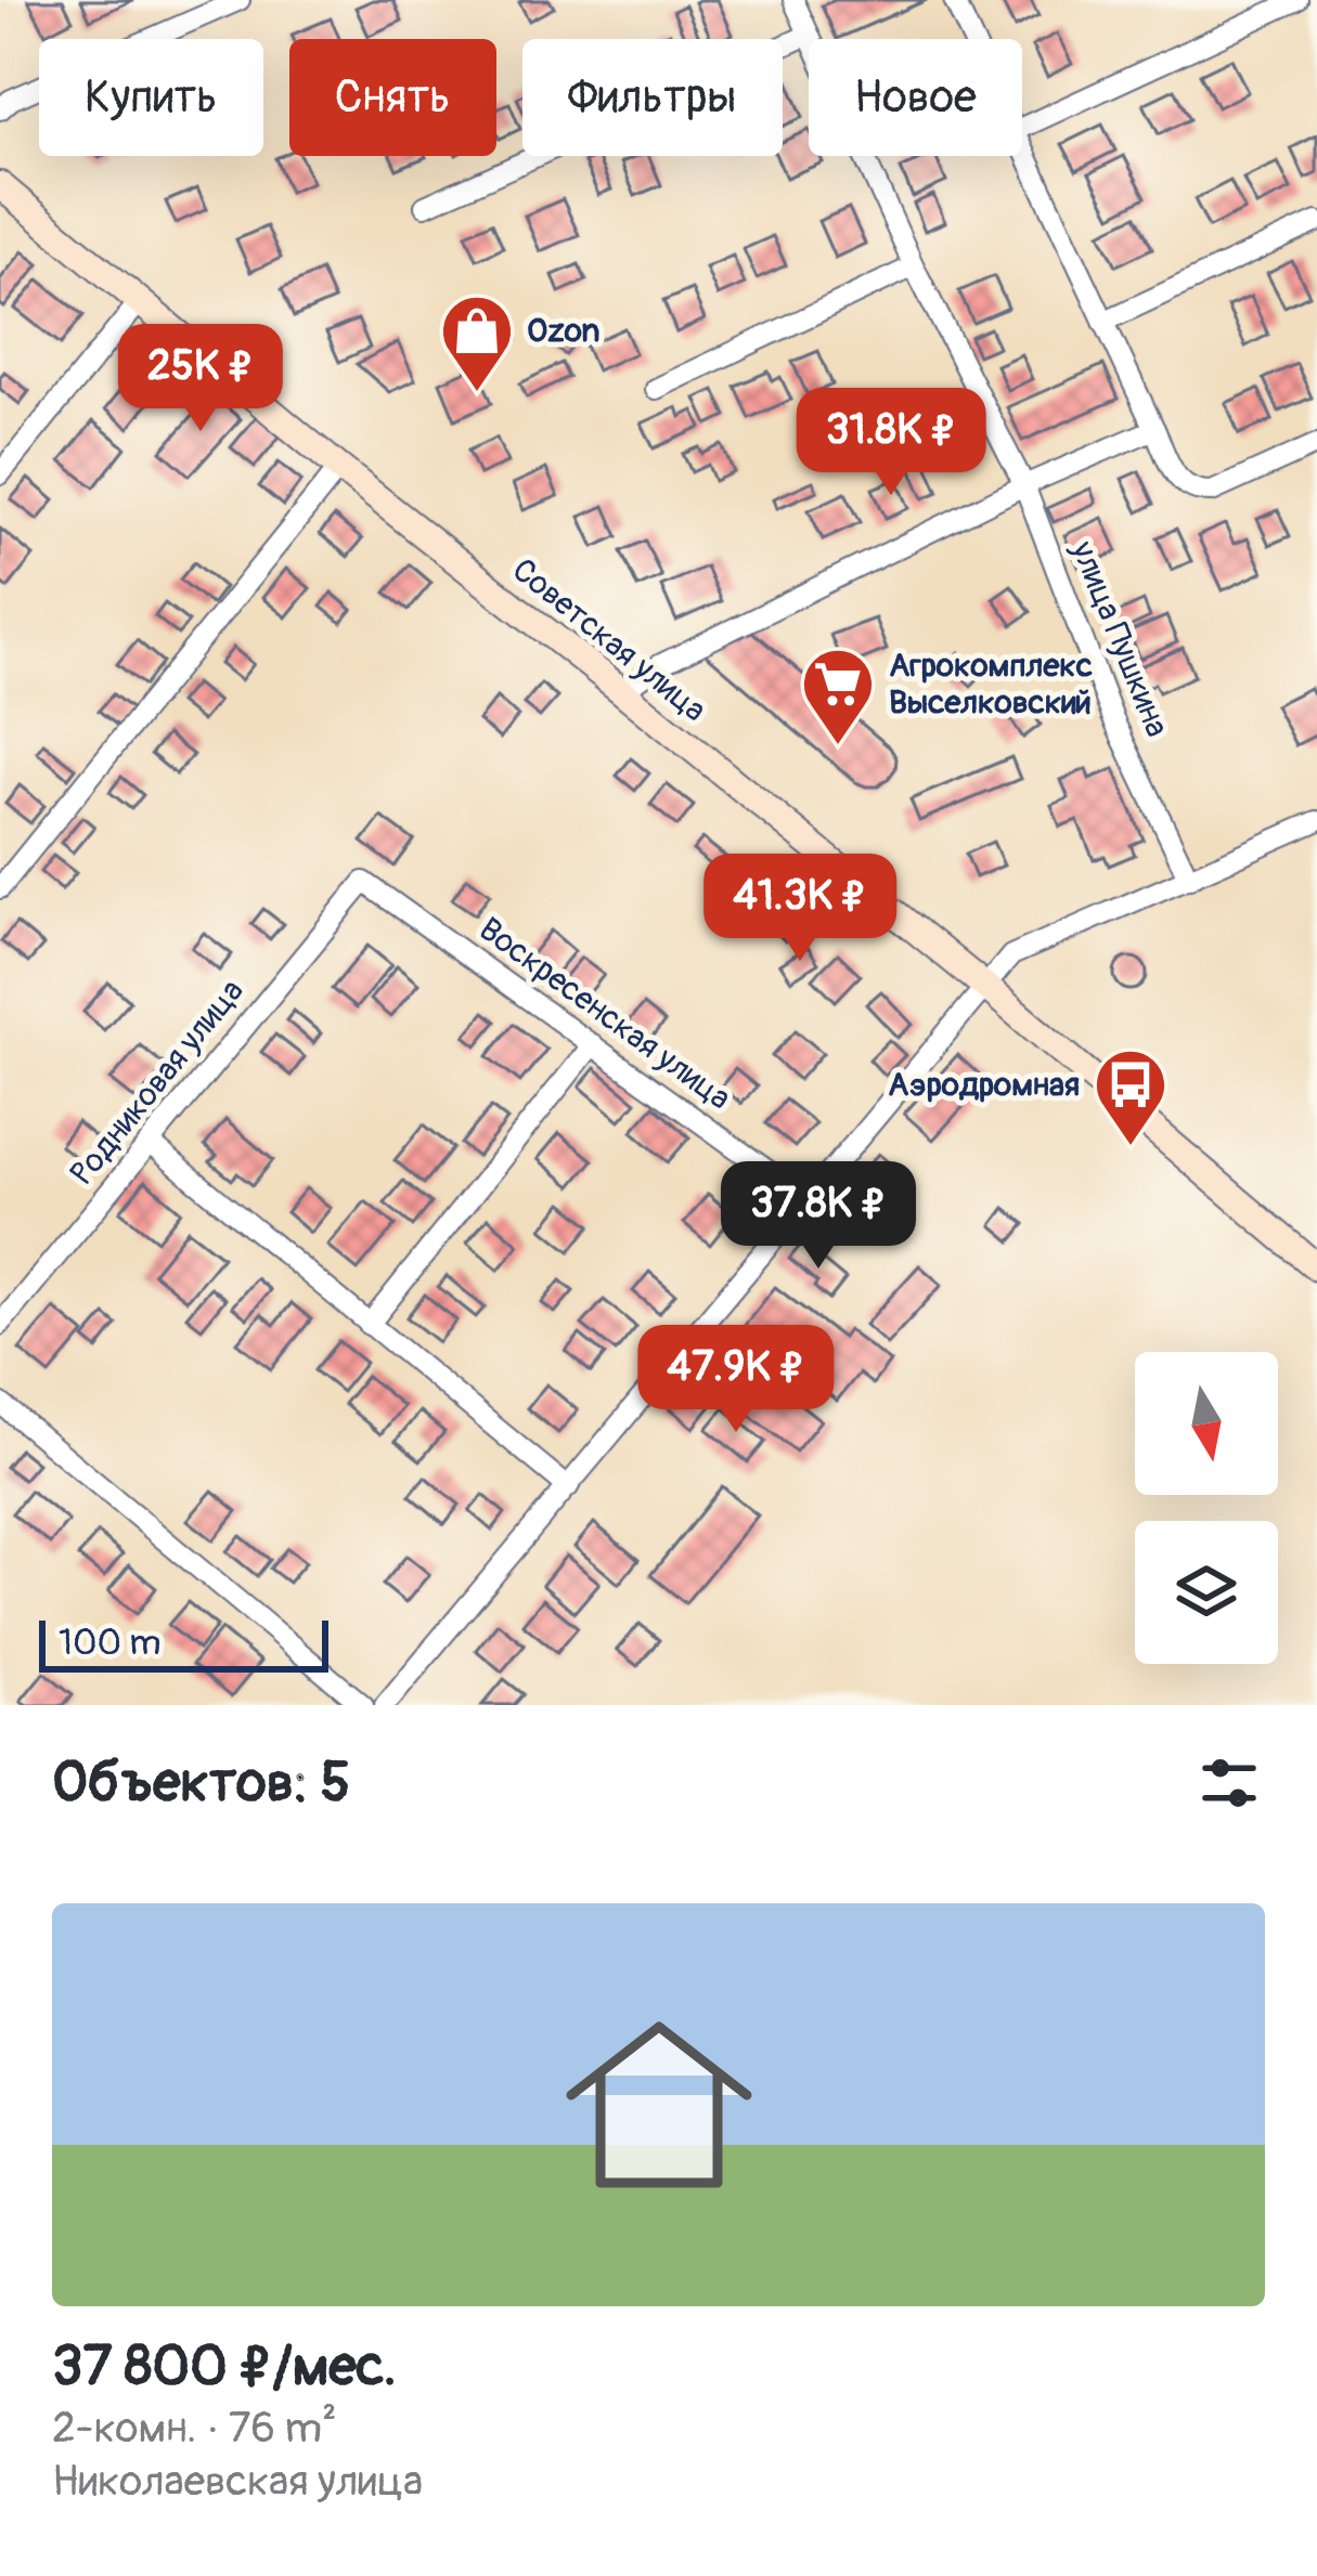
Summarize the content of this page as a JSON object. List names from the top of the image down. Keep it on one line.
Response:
{"streets":{"main road":["Советская улица"],"street":["улица Пушкина","Воскресенская улица","Родниковая улица"]},"crossings":[["Воскресенская улица","Родниковая улица"]],"places":{"shop":["Ozon"],"supermarket":["Агрокомплекс Выселковский"],"bus stop":["Аэродромная"]},"scale_bar":"100 m","north":"bottom","page":{"chip":["Купить","Снять","Фильтры","Новое"],"price":["25K ₽","31.8K ₽","41.3K ₽","37.8K ₽","47.9K ₽"],"scale":"100 m","heading":"Объектов: 5","list":[{"name":"37 800 ₽/мес.","note":"2-комн. · 76 m² · Николаевская улица"}]}}
